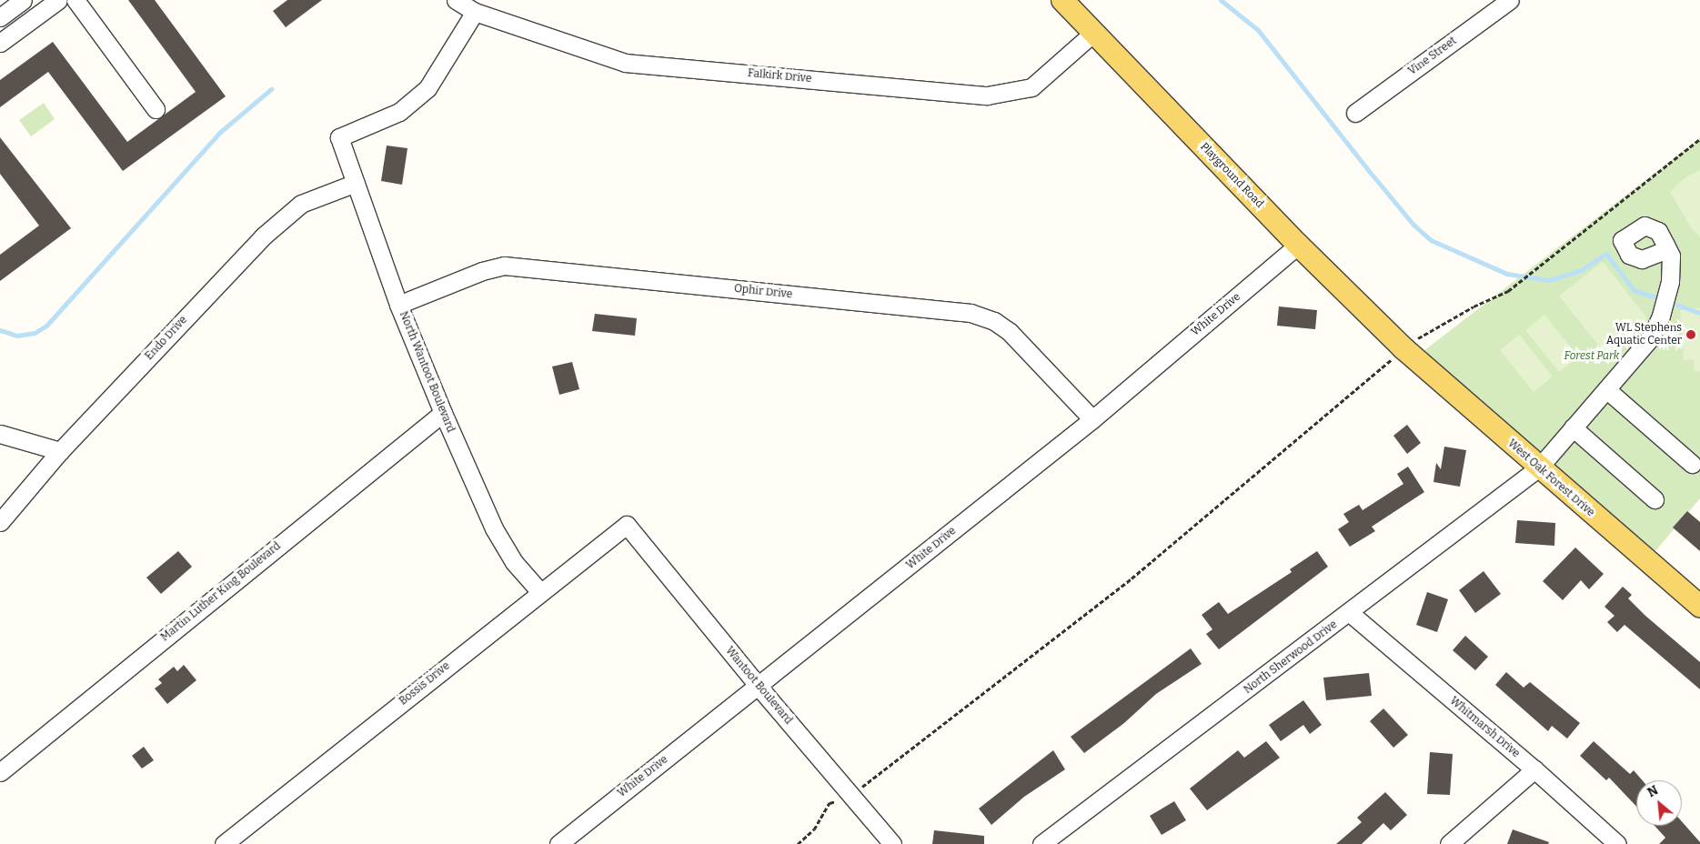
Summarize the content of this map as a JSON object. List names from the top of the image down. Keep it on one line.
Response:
{"streets":{"main road":["Playground Road","West Oak Forest Drive"],"street":["Vine Street","Falkirk Drive","Ophir Drive","White Drive","Endo Drive","North Wantoot Boulevard","Martin Luther King Boulevard","North Sherwood Drive","Bossis Drive","Wantoot Boulevard","Whitmarsh Drive"]},"crossings":[["Falkirk Drive","Playground Road"],["Falkirk Drive","North Wantoot Boulevard"],["Playground Road","White Drive"],["Playground Road","West Oak Forest Drive"],["Ophir Drive","White Drive"],["Ophir Drive","North Wantoot Boulevard"],["White Drive","Wantoot Boulevard"],["Endo Drive","North Wantoot Boulevard"],["North Wantoot Boulevard","Martin Luther King Boulevard"],["North Wantoot Boulevard","Bossis Drive"],["West Oak Forest Drive","North Sherwood Drive"],["North Sherwood Drive","Whitmarsh Drive"],["Bossis Drive","Wantoot Boulevard"]],"parks":["Forest Park"],"places":["WL Stephens Aquatic Center"],"north":"top left"}
